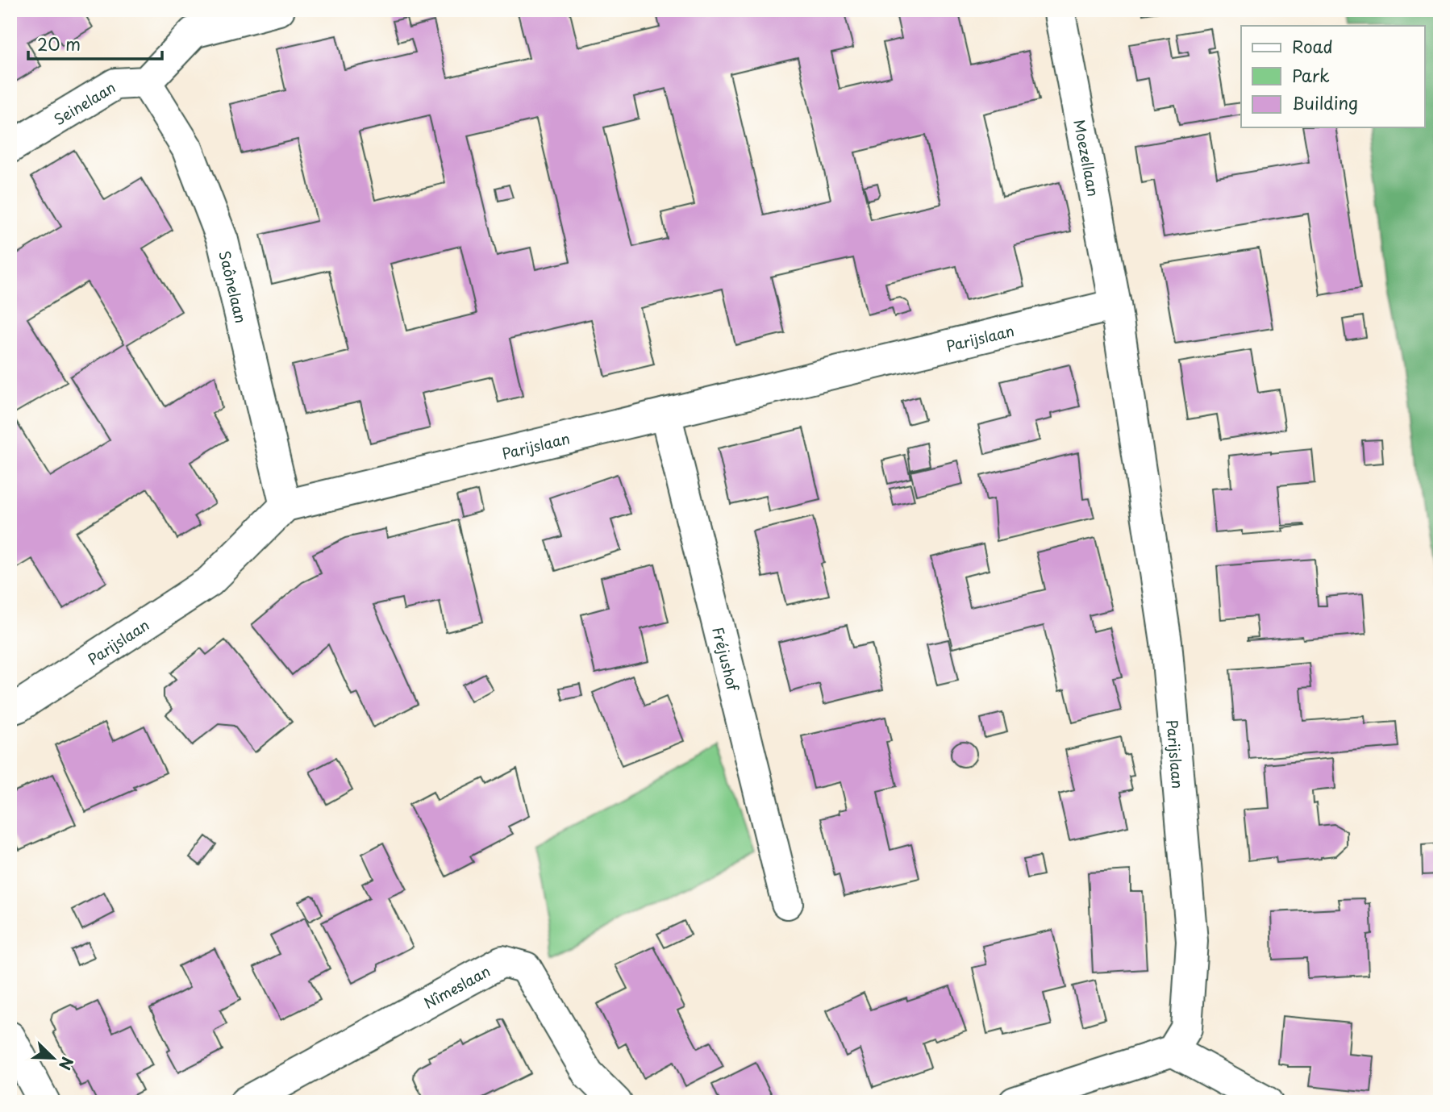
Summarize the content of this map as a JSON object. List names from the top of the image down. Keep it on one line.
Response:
{"streets":{"street":["Seinelaan","Moezellaan","Saônelaan","Parijslaan","Fréjushof","Nîmeslaan"]},"crossings":[["Seinelaan","Saônelaan"],["Moezellaan","Parijslaan"],["Saônelaan","Parijslaan"],["Parijslaan","Fréjushof"]],"legend":["Road","Park","Building"],"scale_bar":"20 m","north":"bottom right"}
